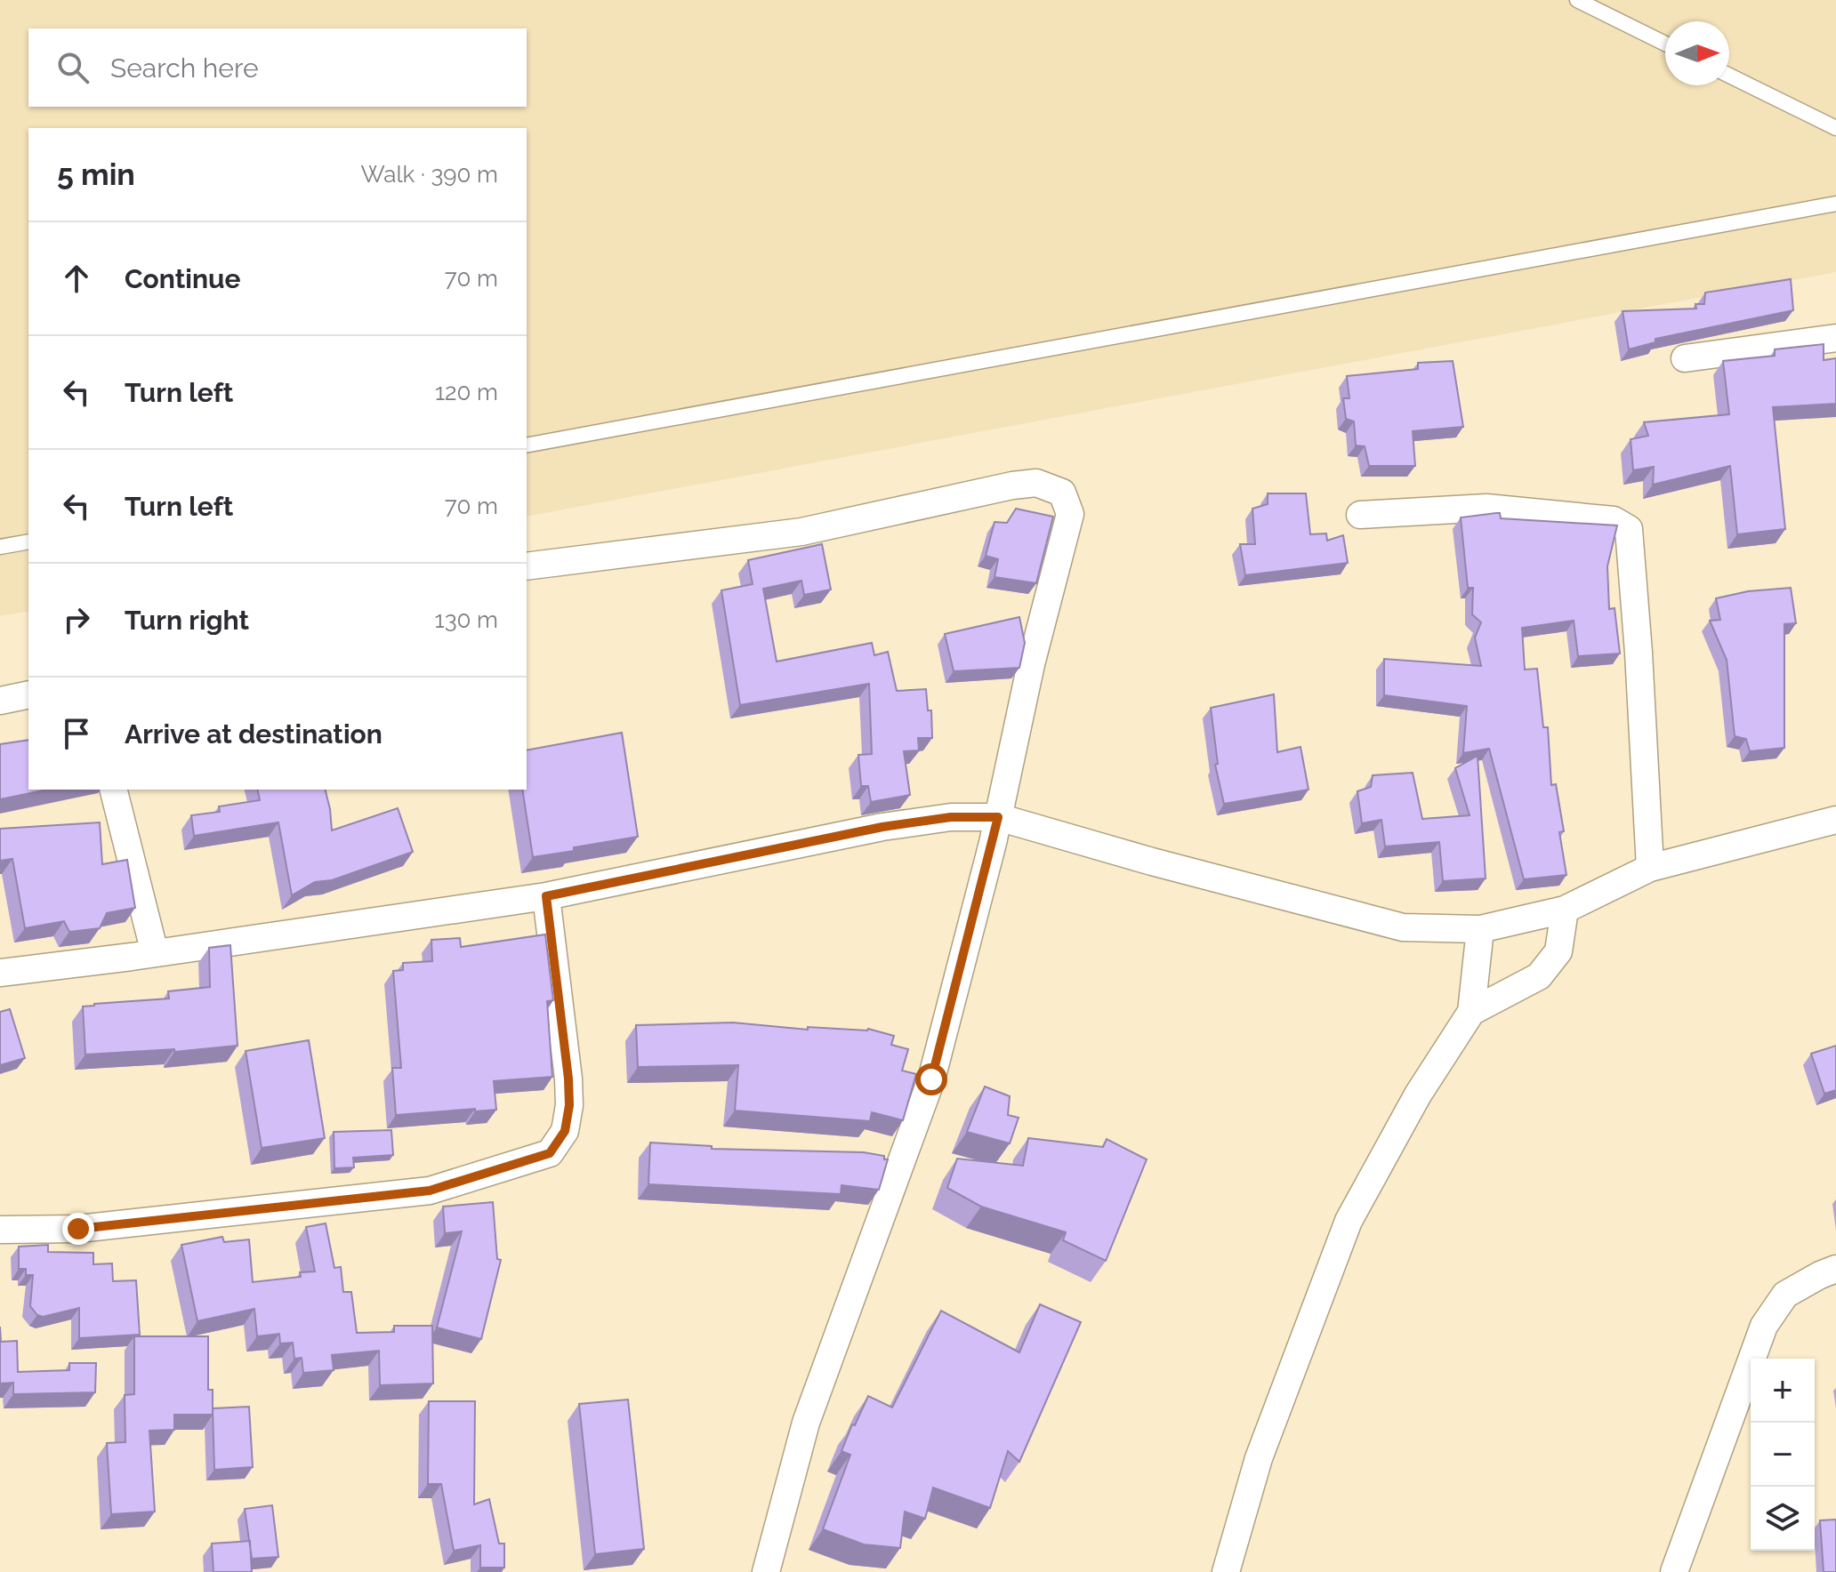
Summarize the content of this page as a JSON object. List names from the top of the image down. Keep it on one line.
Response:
{"north":"right","page":{"search":"Search here","heading":["5 min","Walk · 390 m"],"list":[["Continue","70 m"],["Turn left","120 m"],["Turn left","70 m"],["Turn right","130 m"],"Arrive at destination"],"map_buttons":["+","−"]}}
